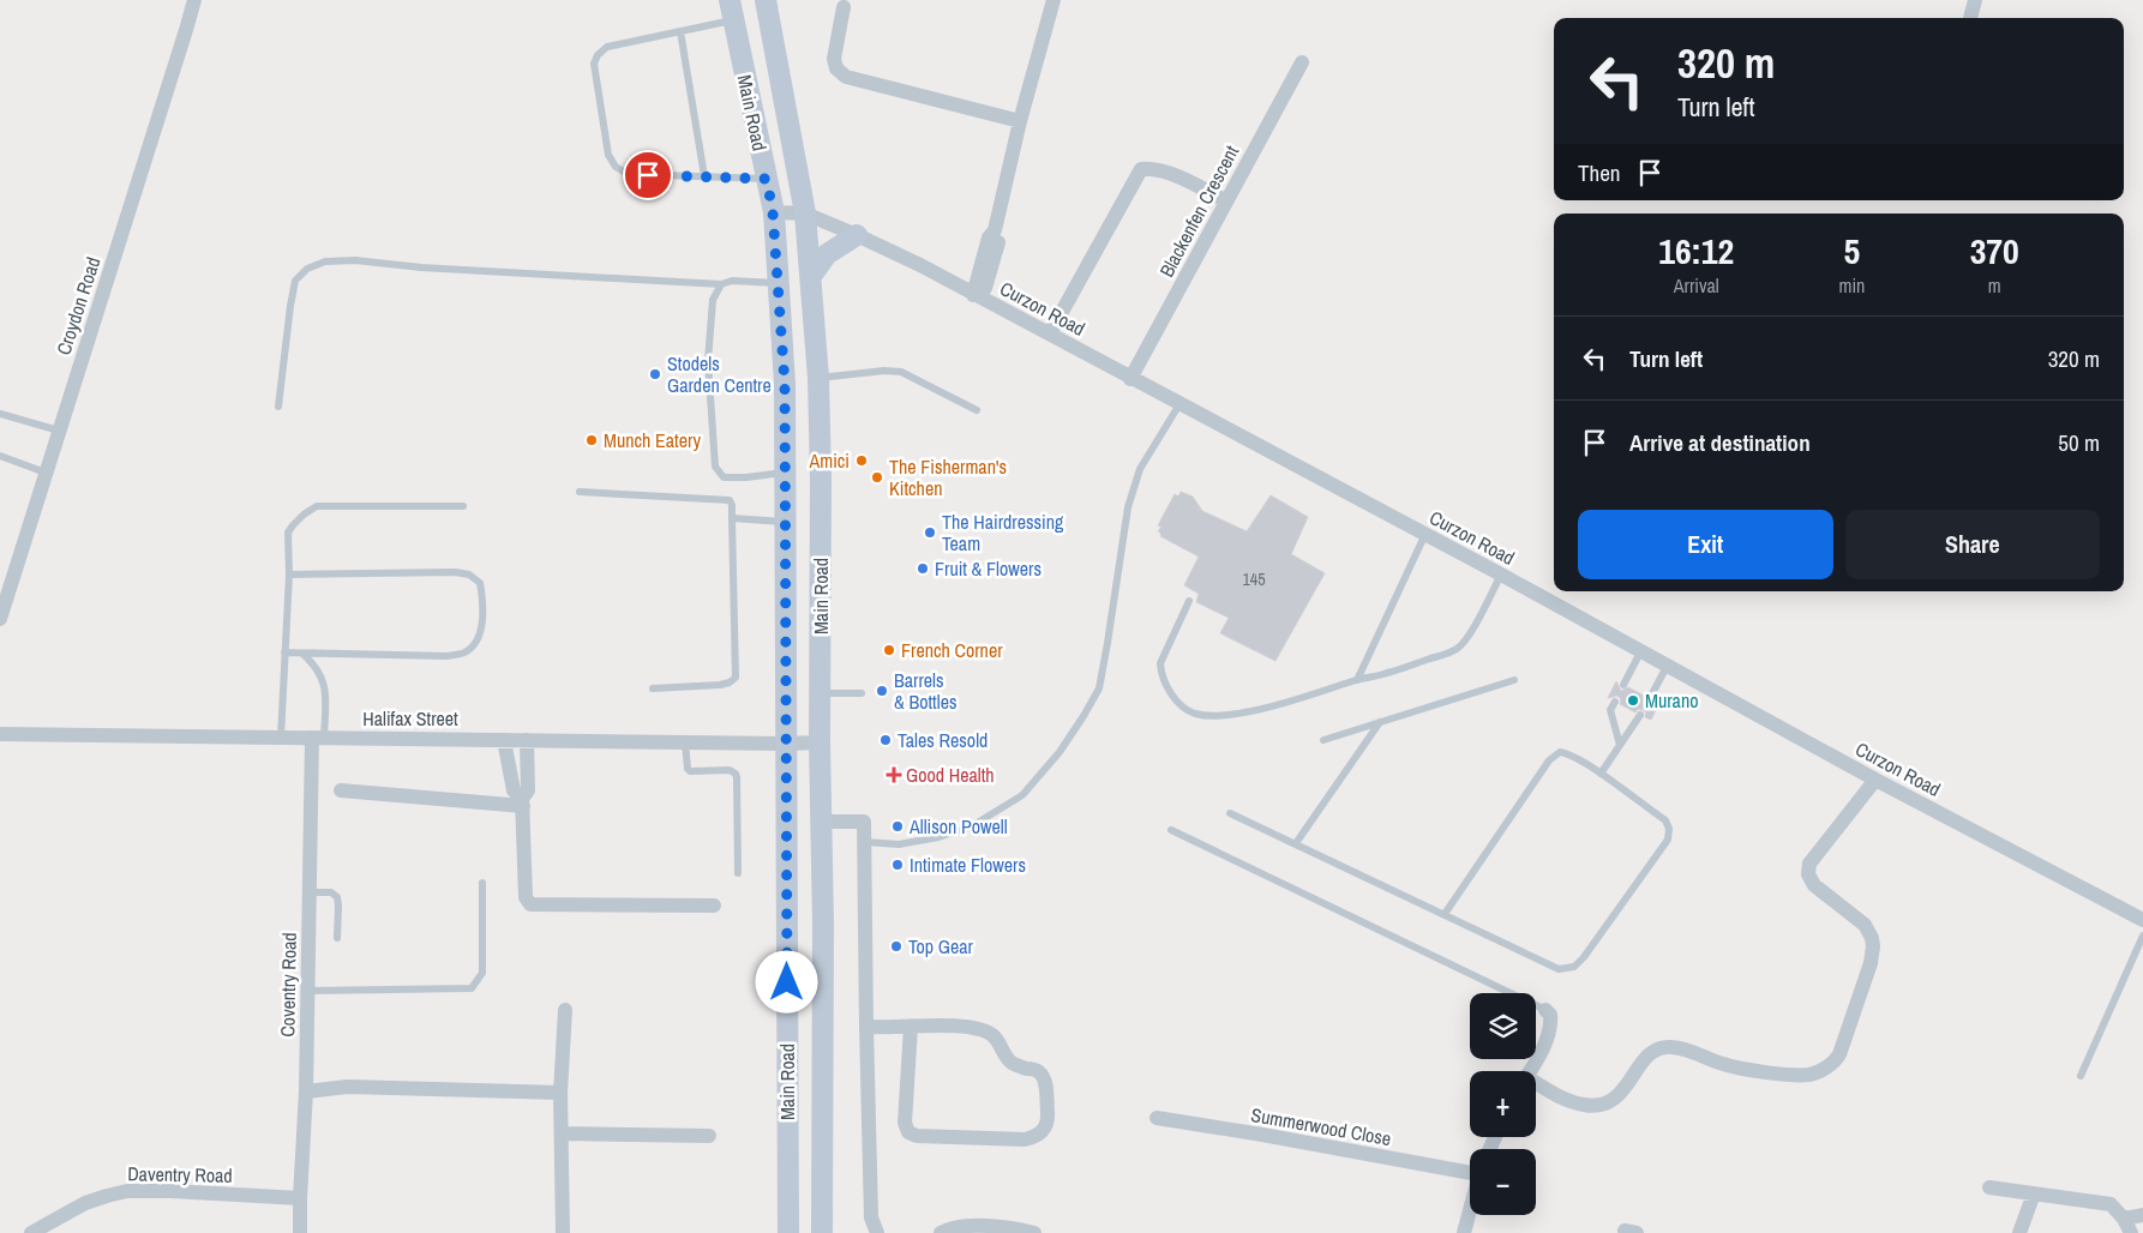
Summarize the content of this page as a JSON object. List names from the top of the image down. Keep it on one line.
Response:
{"streets":{"main road":["Main Road"],"street":["Blackenfen Crescent","Croydon Road","Curzon Road","Halifax Street","Coventry Road","Summerwood Close","Daventry Road"]},"crossings":[["Main Road","Curzon Road"],["Main Road","Halifax Street"],["Blackenfen Crescent","Curzon Road"],["Halifax Street","Coventry Road"],["Coventry Road","Daventry Road"]],"places":{"other":["Stodels Garden Centre","Munch Eatery","Amici","The Fisherman's Kitchen","The Hairdressing Team","Fruit & Flowers","French Corner","Barrels & Bottles","Murano","Tales Resold","Allison Powell","Intimate Flowers","Top Gear"],"health":["Good Health"]},"house_numbers":["145"],"page":{"turn":["320 m","Turn left"],"then":"Then","eta":["16:12","Arrival","5","min","370","m"],"list":[{"name":"Turn left","value":"320 m"},{"name":"Arrive at destination","value":"50 m"}],"buttons":["Exit","Share"],"map_buttons":["+","−"]}}
